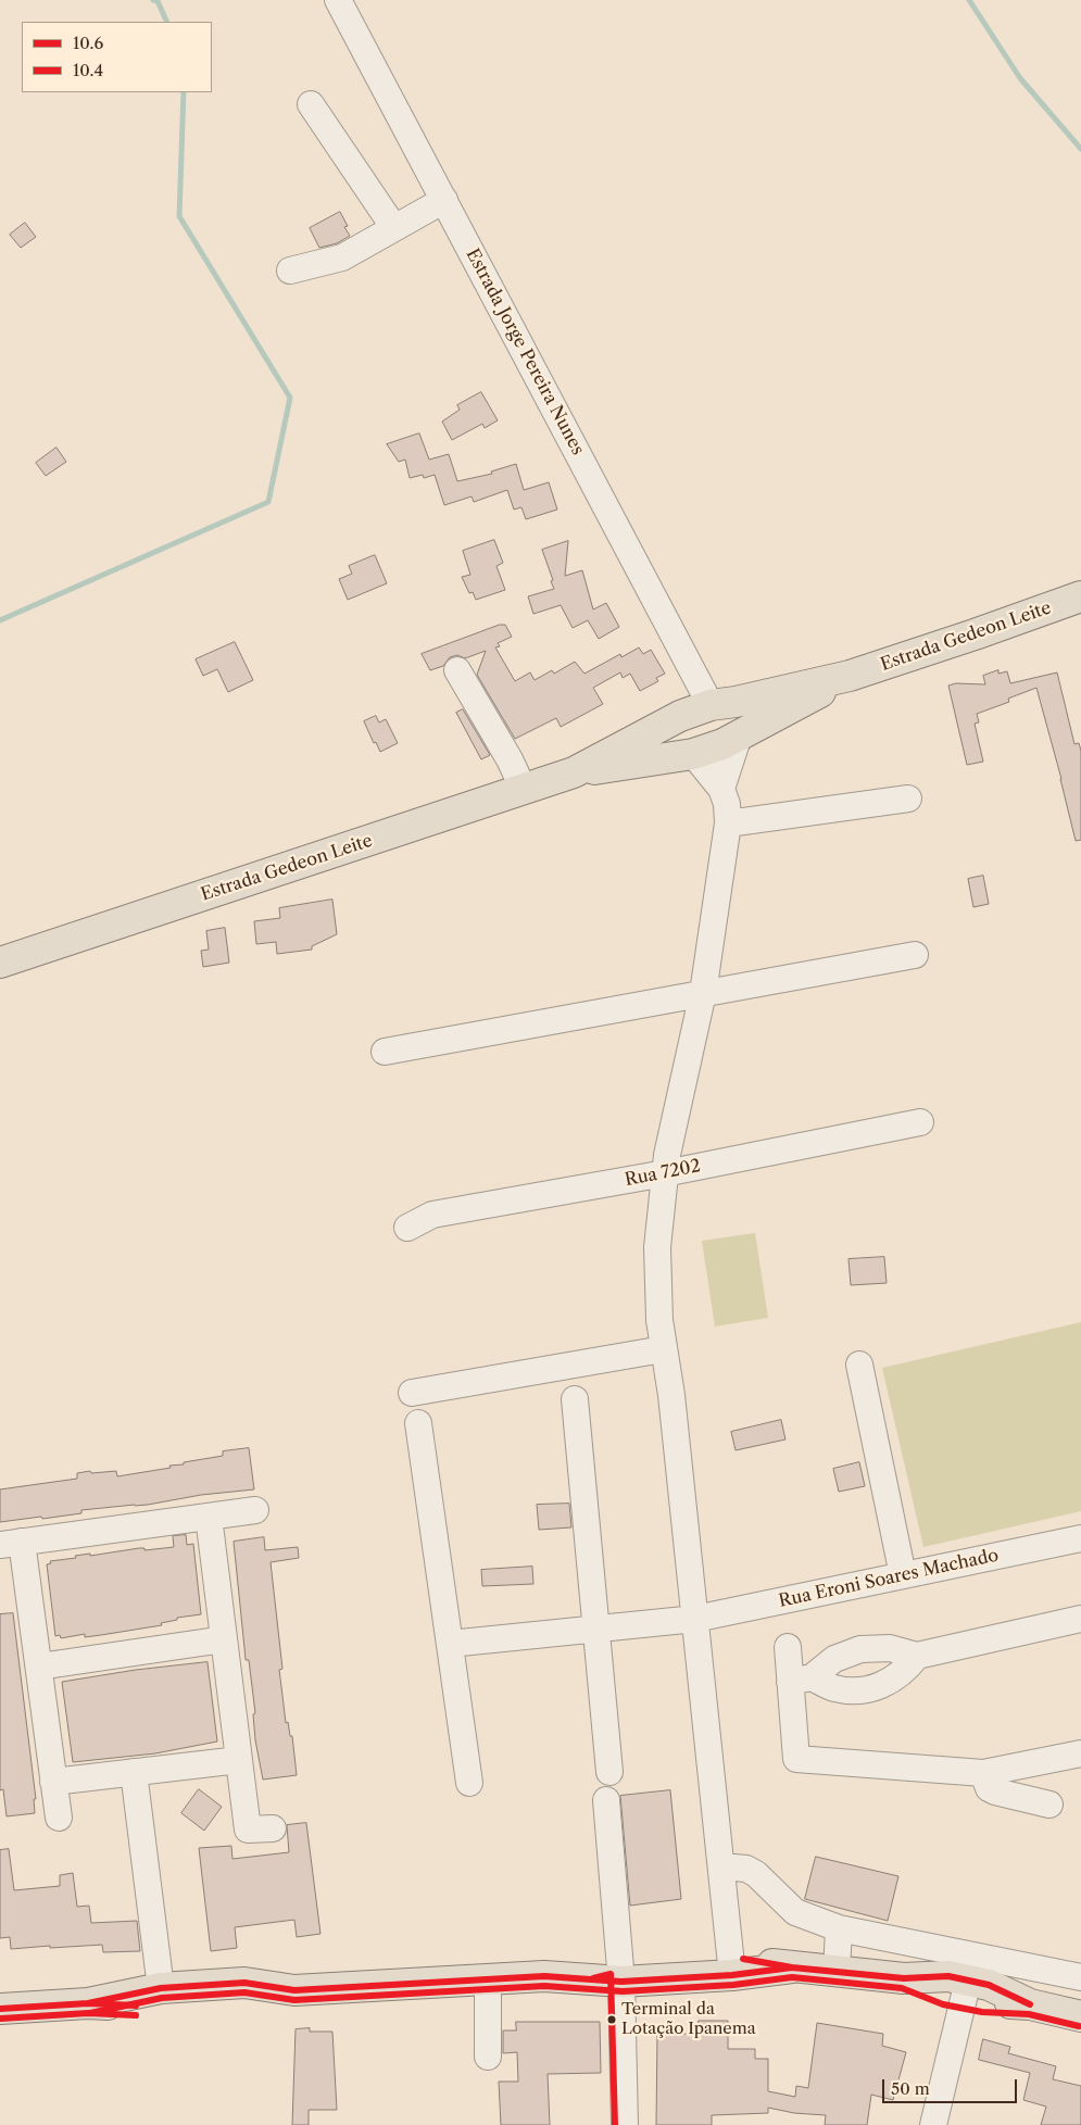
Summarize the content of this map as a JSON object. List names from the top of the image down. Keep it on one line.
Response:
{"streets":{"main road":["Estrada Gedeon Leite"],"street":["Estrada Jorge Pereira Nunes","Rua 7202","Rua Eroni Soares Machado"]},"crossings":[["Estrada Jorge Pereira Nunes","Estrada Gedeon Leite"]],"places":["Terminal da Lotação Ipanema"],"lines":["transit line 10.6","transit line 10.4"],"legend":["10.6","10.4"],"scale_bar":"50 m"}
